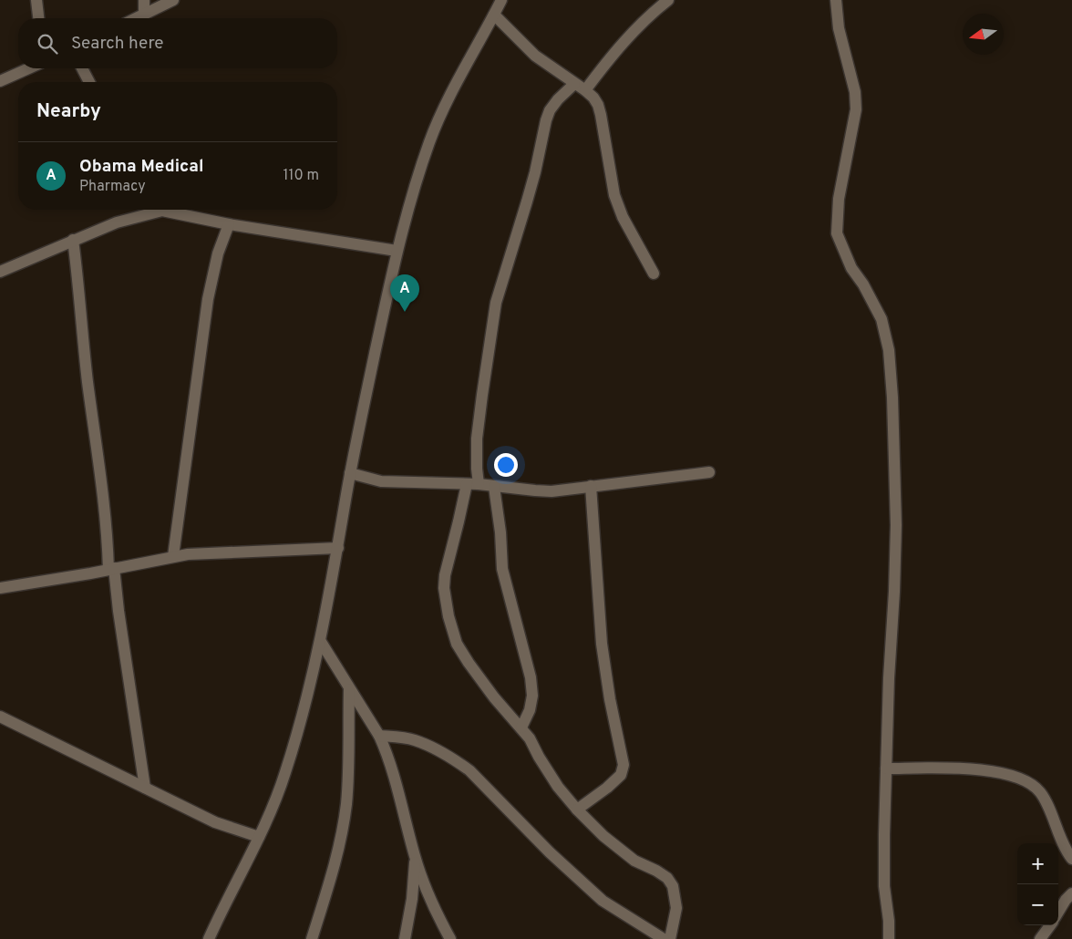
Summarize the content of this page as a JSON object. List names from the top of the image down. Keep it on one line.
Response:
{"north":"left","page":{"search":"Search here","heading":"Nearby","list":[{"mark":"A","name":"Obama Medical","note":"Pharmacy","value":"110 m"}],"pins":"A","map_buttons":["+","−"]}}
